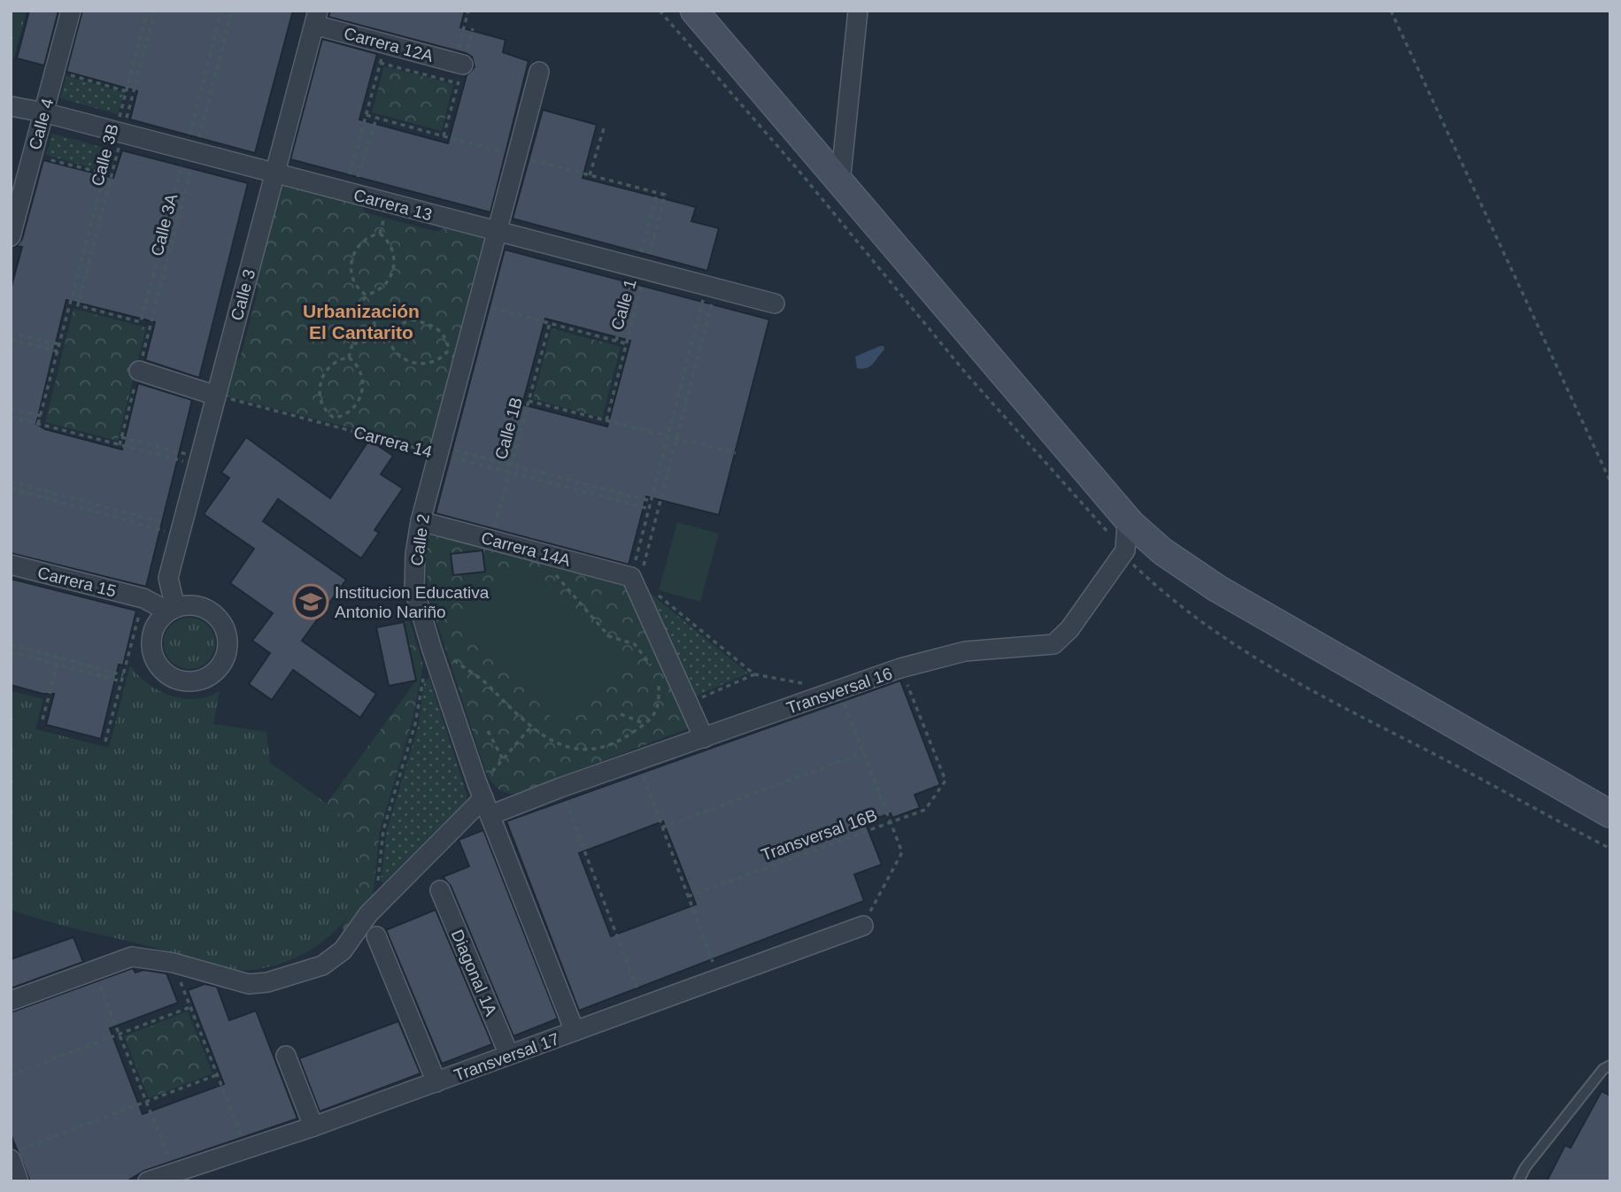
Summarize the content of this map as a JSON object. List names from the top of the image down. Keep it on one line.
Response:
{"streets":{"street":["Carrera 12A","Calle 4","Carrera 13","Calle 3","Calle 2","Carrera 14A","Carrera 15","Transversal 16","Diagonal 1A","Transversal 17"],"path":["Calle 3B","Calle 3A","Calle 1","Calle 1B","Carrera 14","Transversal 16B"]},"crossings":[["Carrera 12A","Calle 3"],["Calle 4","Calle 3B"],["Calle 4","Carrera 13"],["Calle 3B","Carrera 13"],["Carrera 13","Calle 3A"],["Carrera 13","Calle 3"],["Carrera 13","Calle 1"],["Carrera 13","Calle 2"],["Calle 3","Carrera 14"],["Calle 3","Carrera 15"],["Calle 1B","Carrera 14"],["Calle 1B","Carrera 14A"],["Carrera 14","Calle 2"],["Calle 2","Carrera 14A"],["Calle 2","Transversal 16"],["Calle 2","Transversal 17"],["Transversal 16","Transversal 16B"],["Diagonal 1A","Transversal 17"]],"districts":["Urbanización El Cantarito"],"places":{"school or university":["Institucion Educativa Antonio Nariño"]}}
